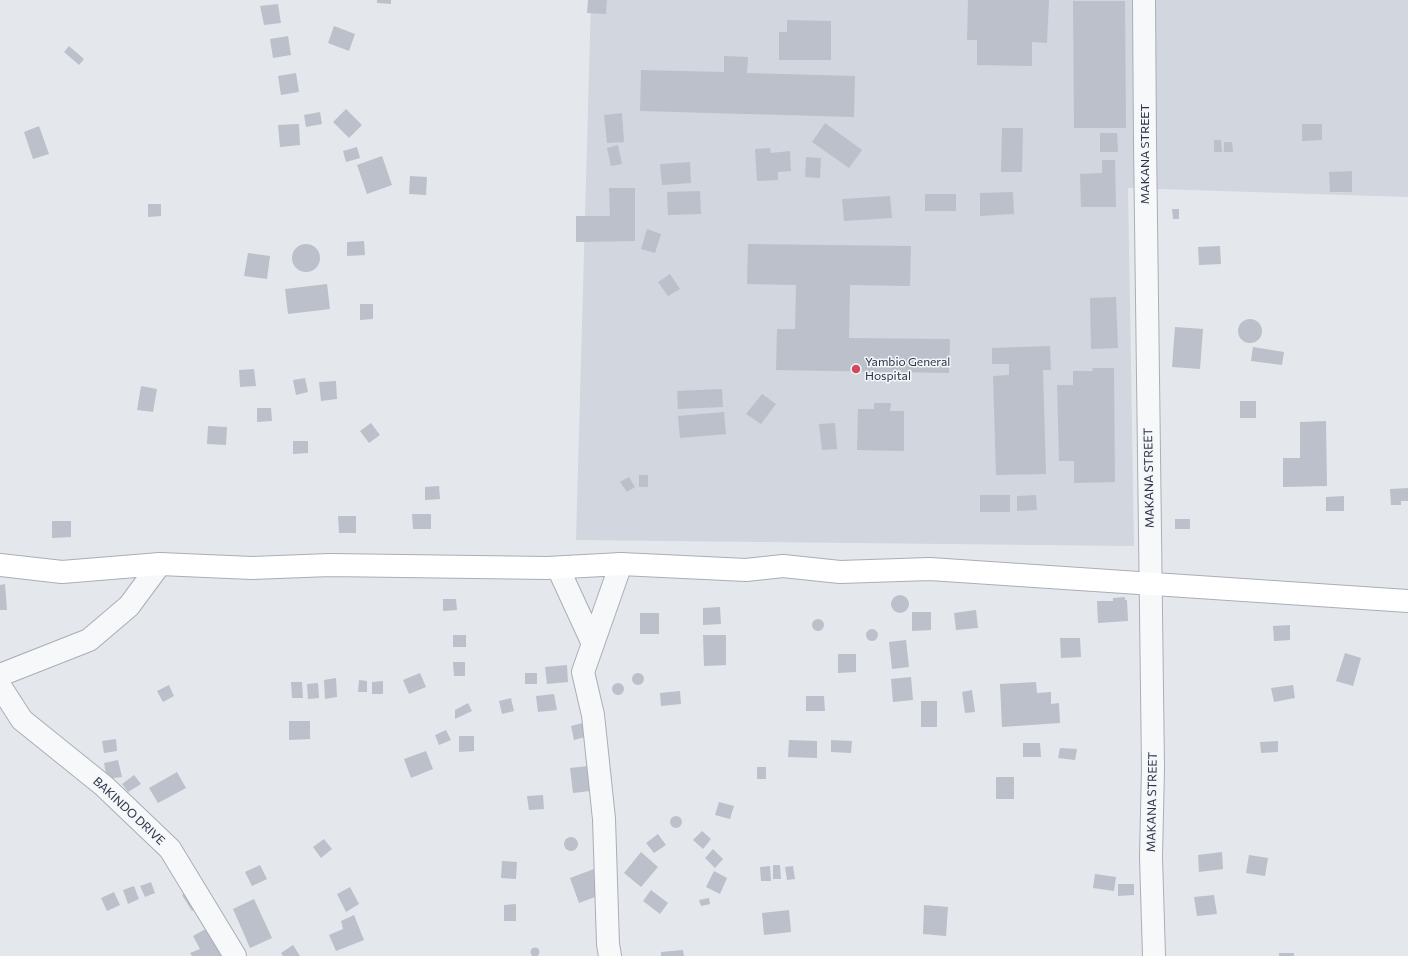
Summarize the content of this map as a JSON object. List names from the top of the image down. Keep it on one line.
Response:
{"streets":{"street":["MAKANA STREET","BAKINDO DRIVE"]},"places":["Yambio General Hospital"]}
